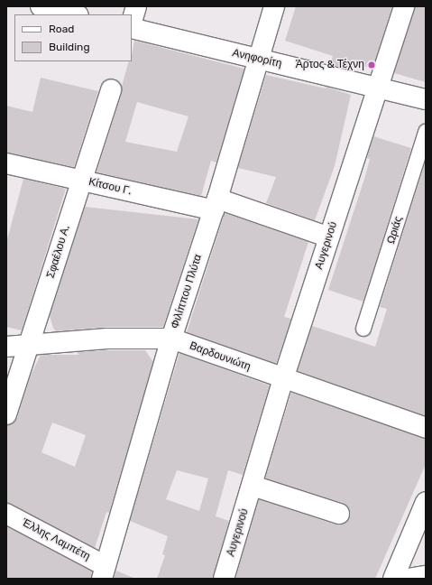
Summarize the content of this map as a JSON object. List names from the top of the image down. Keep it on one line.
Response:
{"streets":{"street":["Ανηφορίτη","Κίτσου Γ.","Ωριάς","Αυγερινού","Σφαέλου Α.","Φιλίππου Πλύτα","Βαρδουνιώτη","Έλλης Λαμπέτη"]},"crossings":[["Ανηφορίτη","Αυγερινού"],["Ανηφορίτη","Φιλίππου Πλύτα"],["Κίτσου Γ.","Αυγερινού"],["Κίτσου Γ.","Σφαέλου Α."],["Κίτσου Γ.","Φιλίππου Πλύτα"],["Αυγερινού","Βαρδουνιώτη"],["Σφαέλου Α.","Βαρδουνιώτη"],["Φιλίππου Πλύτα","Βαρδουνιώτη"],["Φιλίππου Πλύτα","Έλλης Λαμπέτη"]],"places":["Άρτος & Τέχνη"],"legend":["Road","Building"]}
